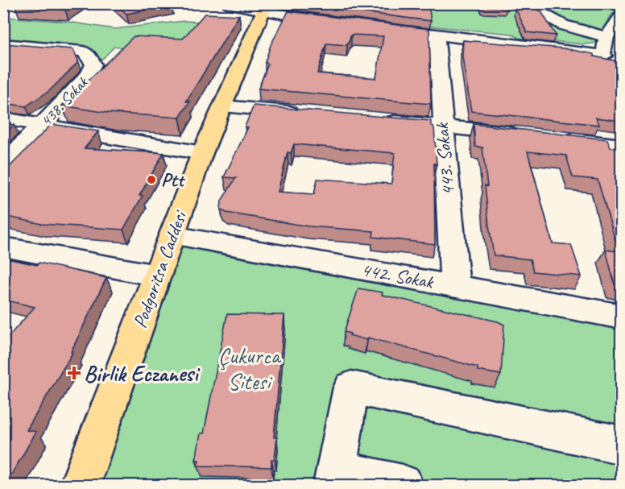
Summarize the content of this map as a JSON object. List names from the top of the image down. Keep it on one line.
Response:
{"streets":{"main road":["Podgoritsa Caddesi"],"street":["438. Sokak","443. Sokak","442. Sokak"]},"crossings":[["443. Sokak","442. Sokak"],["Podgoritsa Caddesi","442. Sokak"]],"parks":["Çukurca Sitesi"],"places":{"other":["Ptt"],"health":["Birlik Eczanesi"]}}
